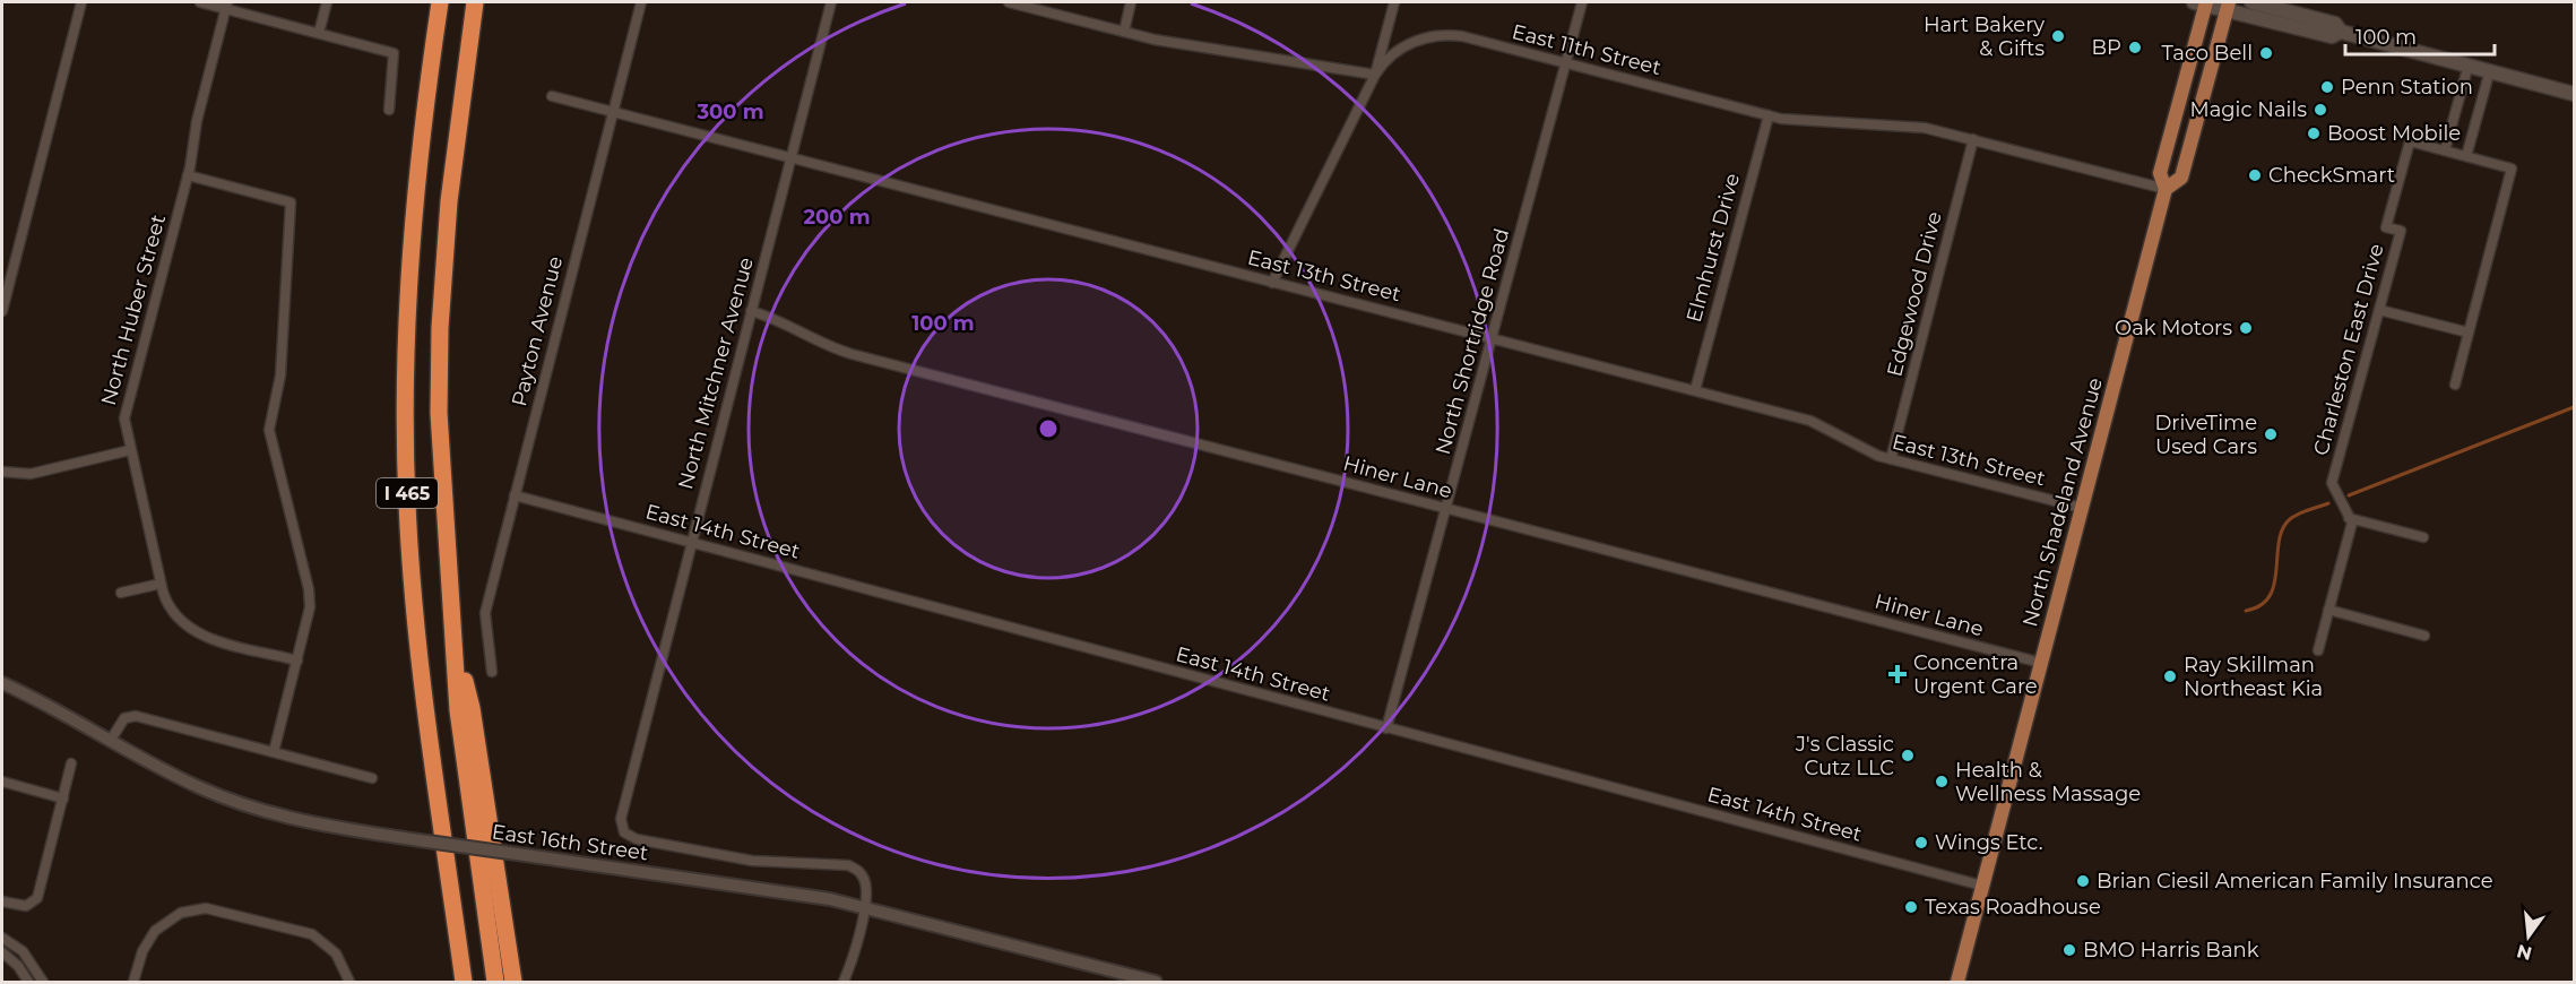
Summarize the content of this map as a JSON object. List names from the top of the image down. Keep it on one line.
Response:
{"streets":{"highway":["I 465"],"main road":["North Shadeland Avenue"],"street":["East 11th Street","Elmhurst Drive","East 13th Street","Edgewood Drive","North Huber Street","Payton Avenue","North Shortridge Road","Charleston East Drive","North Mitchner Avenue","Hiner Lane","East 14th Street","East 16th Street"]},"crossings":[["East 11th Street","Elmhurst Drive"],["East 11th Street","Edgewood Drive"],["East 11th Street","North Shortridge Road"],["East 11th Street","North Shadeland Avenue"],["Elmhurst Drive","East 13th Street"],["East 13th Street","Edgewood Drive"],["East 13th Street","Payton Avenue"],["East 13th Street","North Shortridge Road"],["East 13th Street","North Mitchner Avenue"],["East 13th Street","North Shadeland Avenue"],["Payton Avenue","East 14th Street"],["North Shortridge Road","Hiner Lane"],["North Shortridge Road","East 14th Street"],["North Mitchner Avenue","Hiner Lane"],["North Mitchner Avenue","East 14th Street"],["North Mitchner Avenue","East 16th Street"],["Hiner Lane","North Shadeland Avenue"],["North Shadeland Avenue","East 14th Street"]],"places":{"other":["Hart Bakery & Gifts","BP","Taco Bell","Penn Station","Magic Nails","Boost Mobile","CheckSmart","Oak Motors","DriveTime Used Cars","Ray Skillman Northeast Kia","J's Classic Cutz LLC","Health & Wellness Massage","Wings Etc.","Brian Ciesil American Family Insurance","Texas Roadhouse","BMO Harris Bank"],"health":["Concentra Urgent Care"]},"scale_bar":"100 m","north":"bottom","rings":["300 m","200 m","100 m"]}
